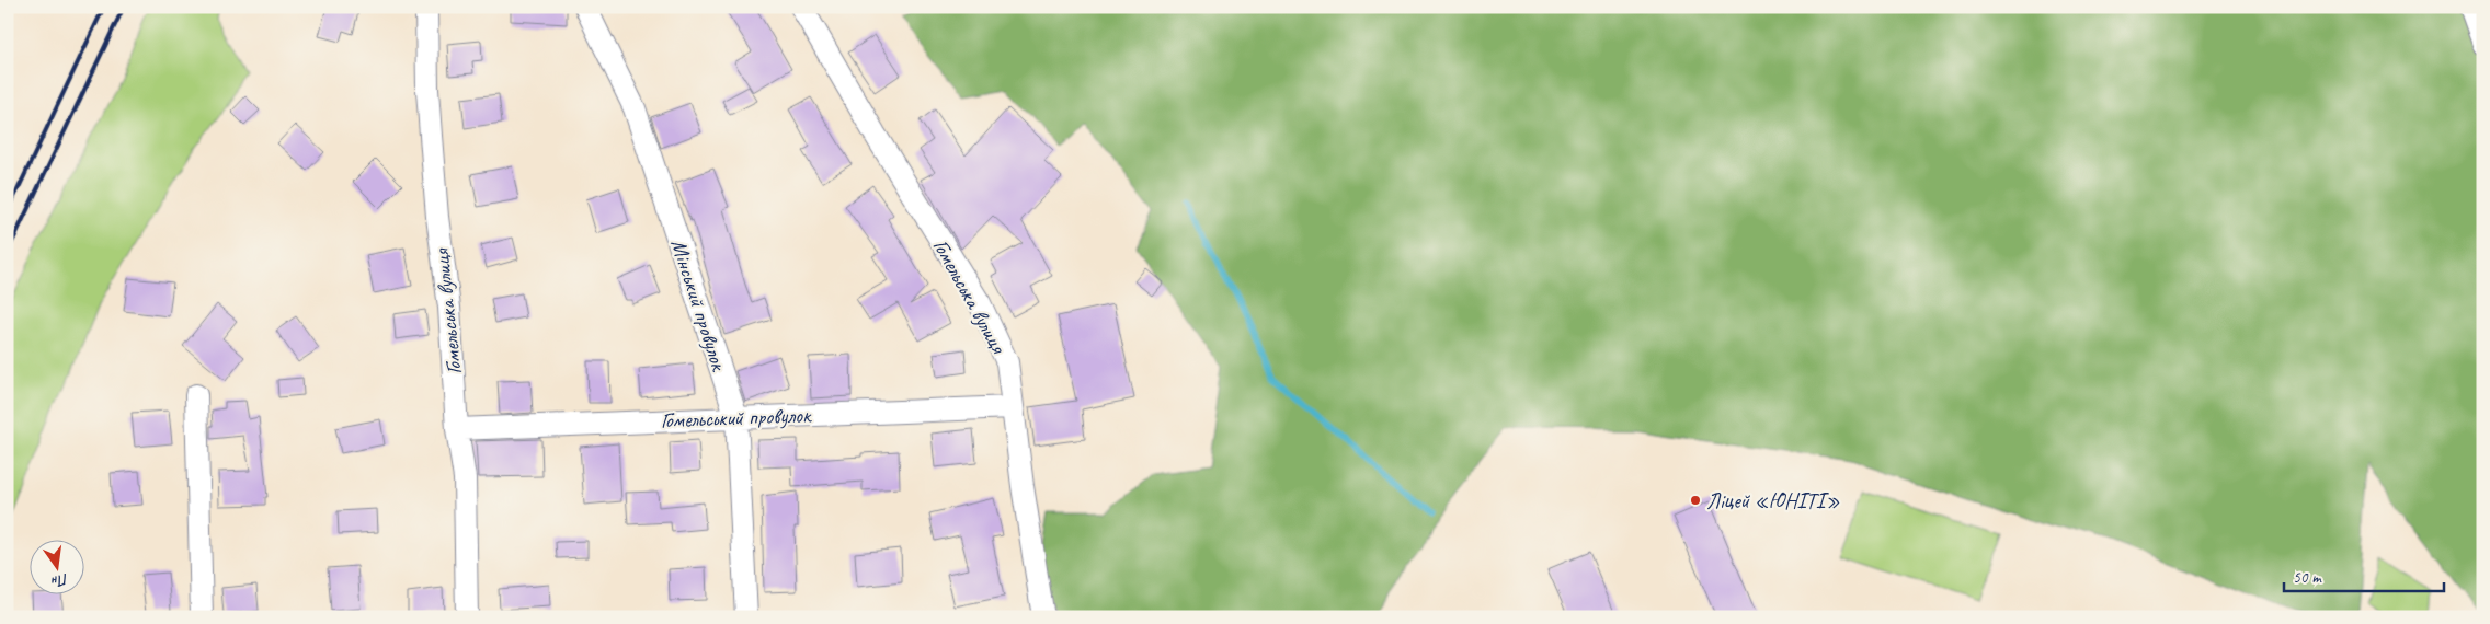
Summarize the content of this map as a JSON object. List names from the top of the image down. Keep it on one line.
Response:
{"streets":{"street":["Гомельська вулиця","Мінський провулок","Гомельський провулок"]},"crossings":[["Гомельська вулиця","Гомельський провулок"],["Мінський провулок","Гомельський провулок"]],"places":["Ліцей «ЮНІТІ»"],"scale_bar":"50 m","north":"bottom"}
